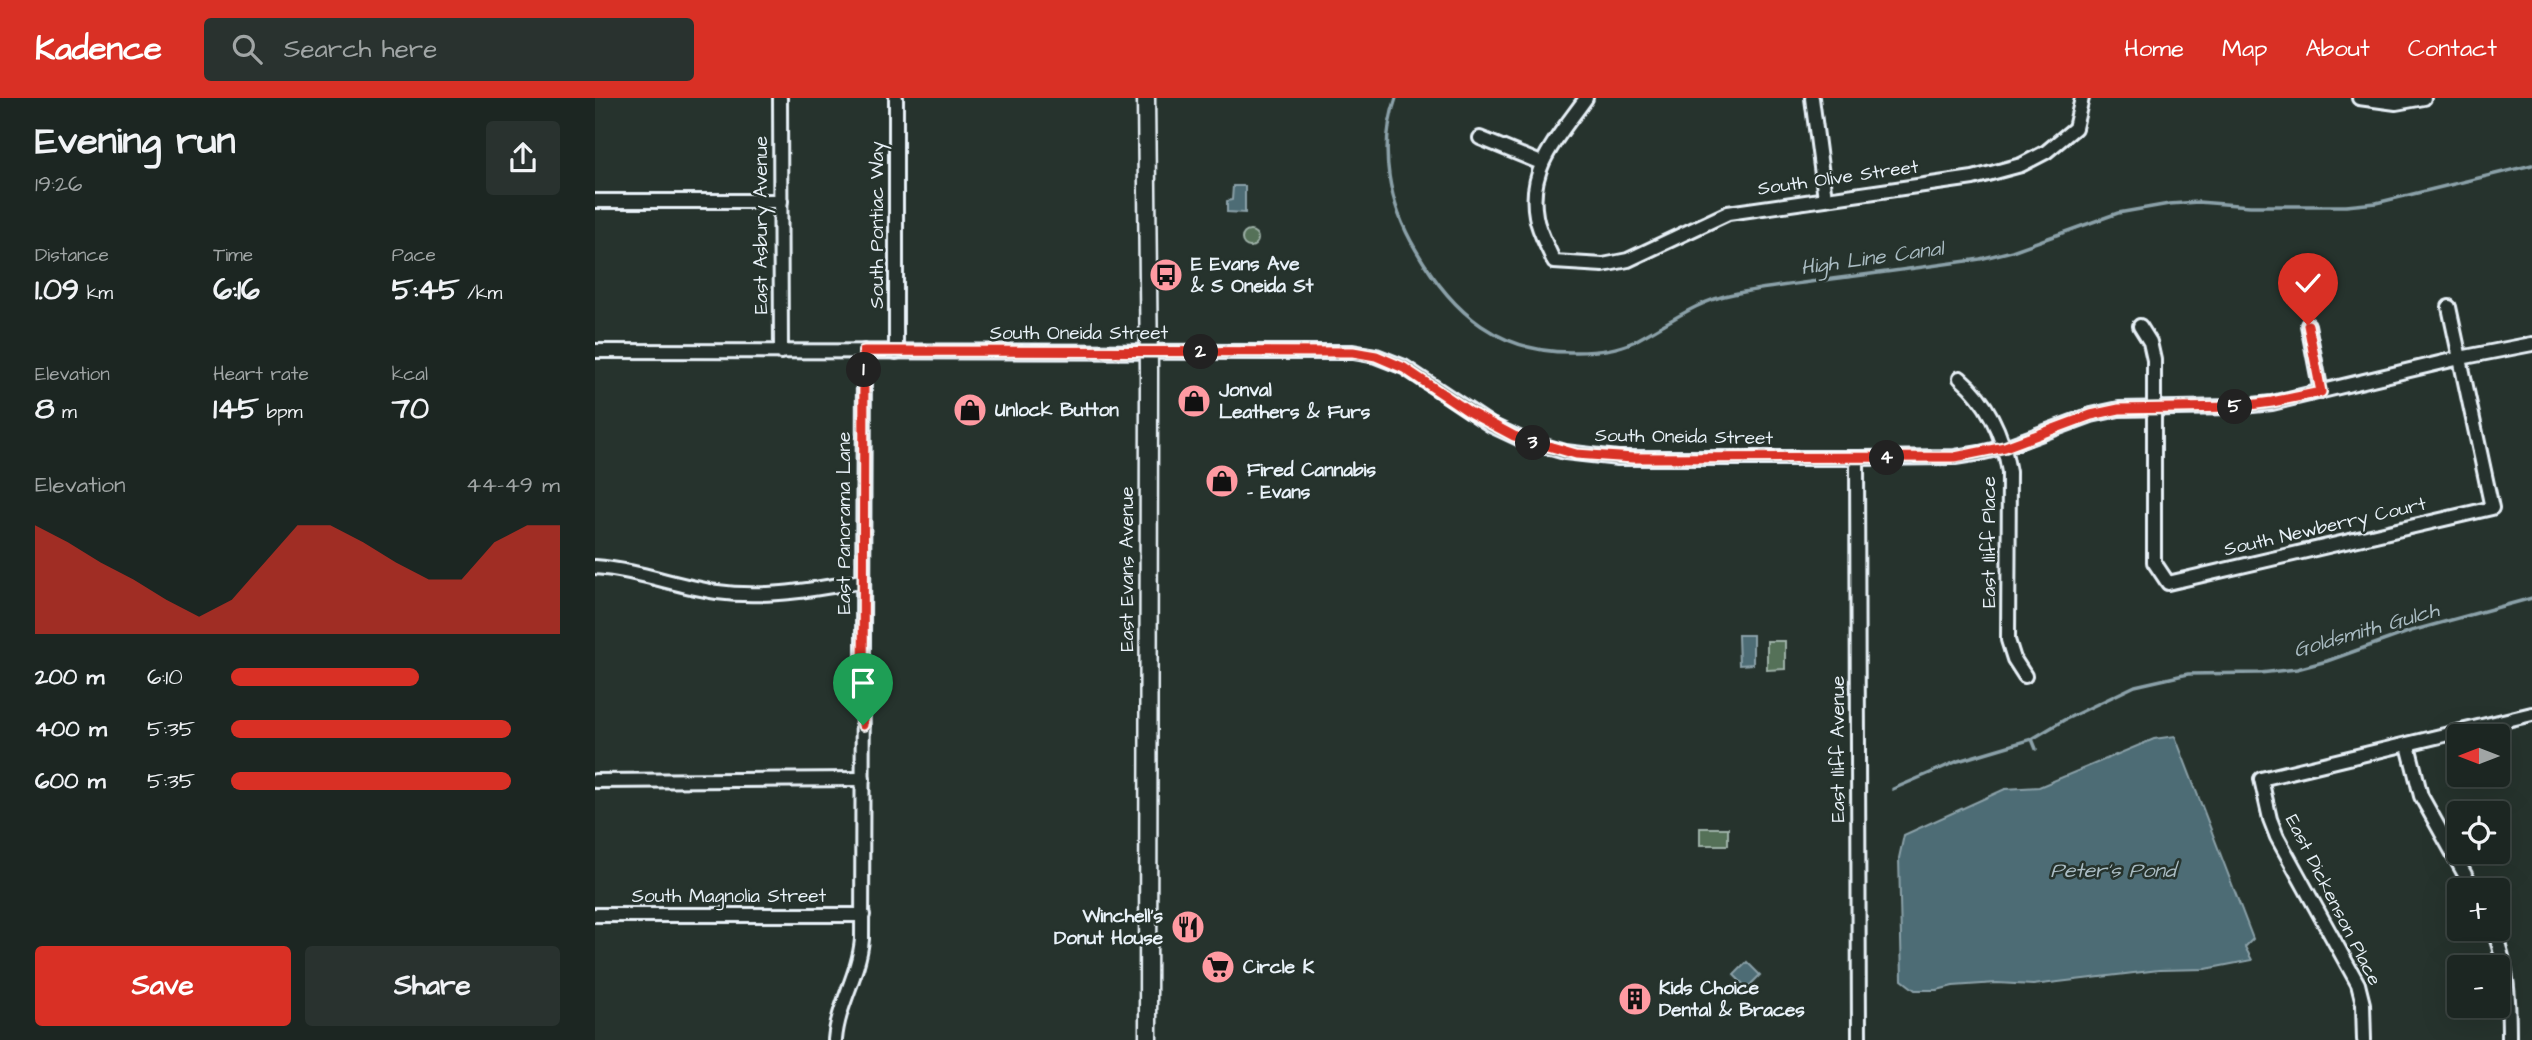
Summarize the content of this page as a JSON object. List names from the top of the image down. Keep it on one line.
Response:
{"streets":{"main road":["East Evans Avenue"],"street":["South Olive Street","East Asbury Avenue","South Pontiac Way","South Oneida Street","East Panorama Lane","South Newberry Court","East Iliff Place","East Iliff Avenue","South Magnolia Street","East Dickenson Place"]},"crossings":[["East Asbury Avenue","South Oneida Street"],["South Pontiac Way","South Oneida Street"],["South Oneida Street","East Panorama Lane"],["South Oneida Street","South Newberry Court"],["South Oneida Street","East Iliff Place"],["South Oneida Street","East Evans Avenue"],["South Oneida Street","East Iliff Avenue"]],"water":["High Line Canal","Goldsmith Gulch","Peter's Pond"],"places":{"bus stop":["E Evans Ave & S Oneida St"],"shop":["Jonval Leathers & Furs","Unlock Button","Fired Cannabis - Evans"],"restaurant":["Winchell's Donut House"],"supermarket":["Circle K"],"building":["Kids Choice Dental & Braces"]},"north":"left","page":{"header":"Kadence","search":"Search here","nav":["Home","Map","About","Contact"],"heading":["Evening run","19:26"],"stats":[["Distance","1.09 km"],["Time","6:16"],["Pace","5:45 /km"],["Elevation","8 m"],["Heart rate","145 bpm"],["kcal","70"]],"pins":["2","1","5","3","4"],"chart":["Elevation","44–49 m"],"list":[{"name":"200 m","note":"6:10"},{"name":"400 m","note":"5:35"},{"name":"600 m","note":"5:35"}],"map_buttons":["+","−"],"buttons":["Save","Share"]}}
